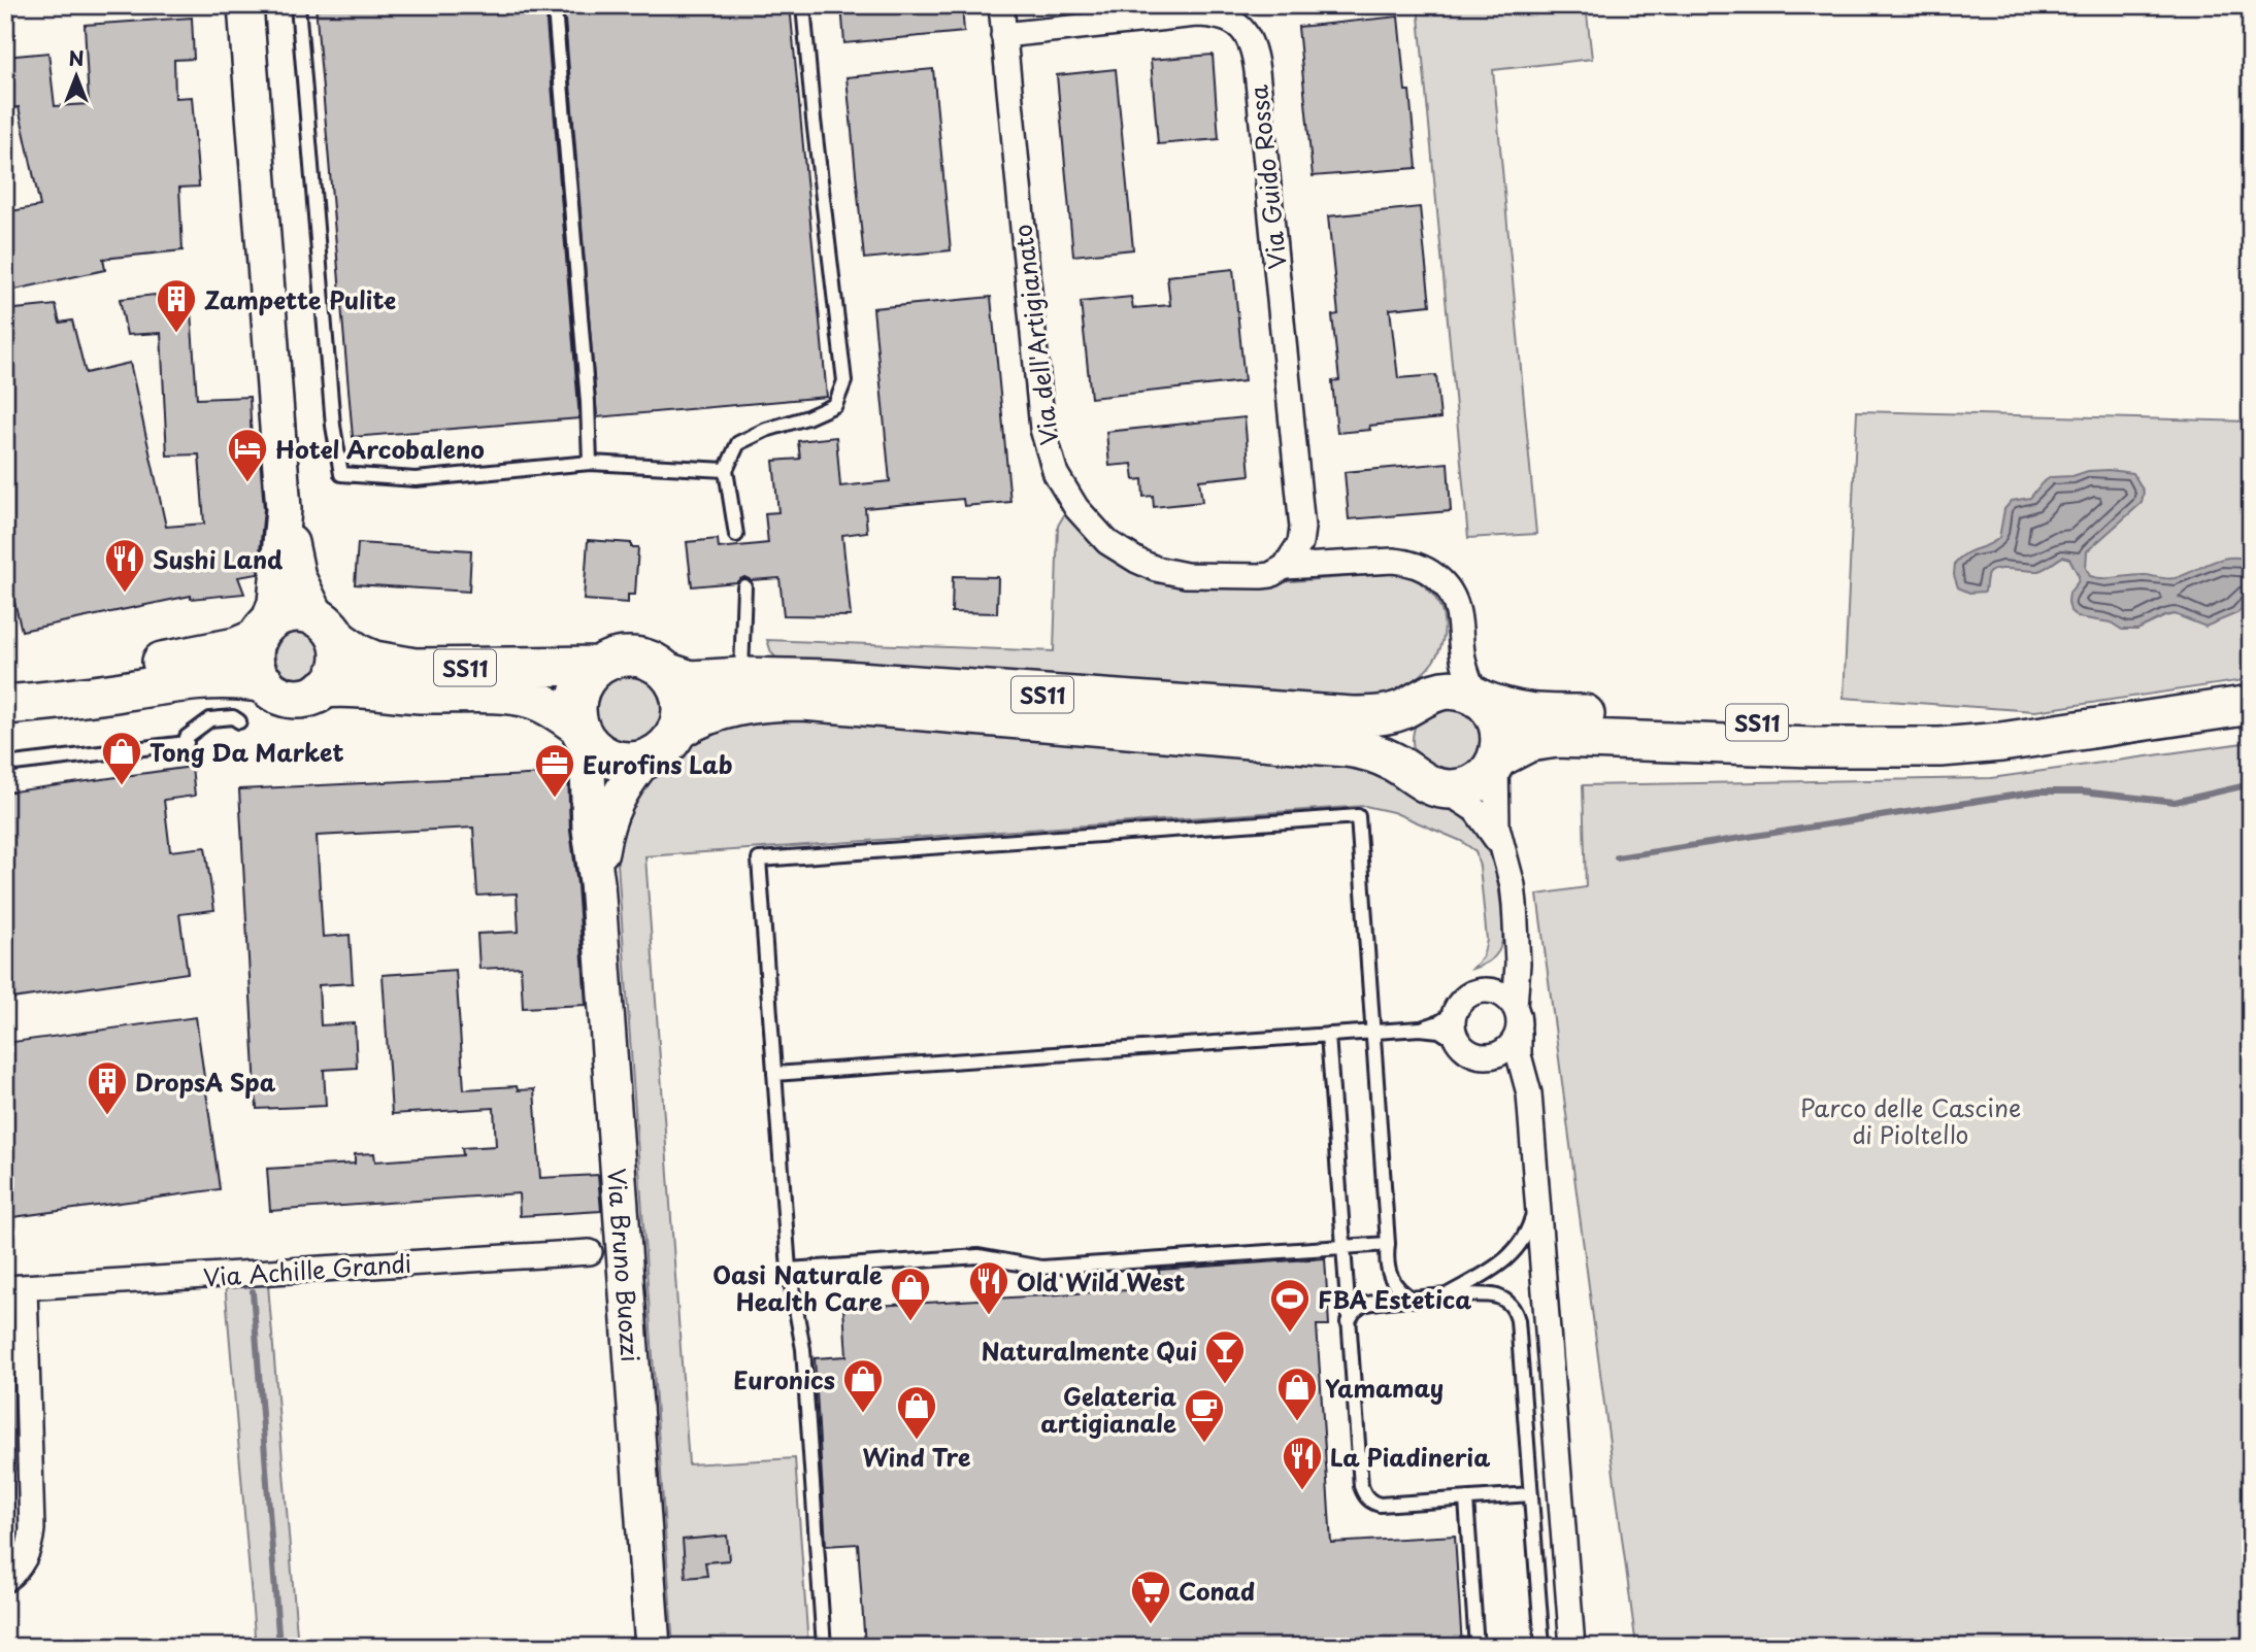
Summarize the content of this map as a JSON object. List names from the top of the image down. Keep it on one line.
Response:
{"streets":{"main road":["SS11","Via Bruno Buozzi"],"street":["Via Guido Rossa","Via dell'Artigianato","Via Achille Grandi"]},"crossings":[["Via Guido Rossa","Via dell'Artigianato"],["Via dell'Artigianato","SS11"],["SS11","Via Bruno Buozzi"]],"parks":["Parco delle Cascine di Pioltello"],"places":{"building":["Zampette Pulite","DropsA Spa"],"hotel":["Hotel Arcobaleno"],"restaurant":["Sushi Land","Old Wild West","La Piadineria"],"shop":["Tong Da Market","Oasi Naturale Health Care","Euronics","Yamamay","Wind Tre"],"office":["Eurofins Lab"],"sports":["FBA Estetica"],"bar":["Naturalmente Qui"],"cafe":["Gelateria artigianale"],"supermarket":["Conad"]},"north":"top"}
